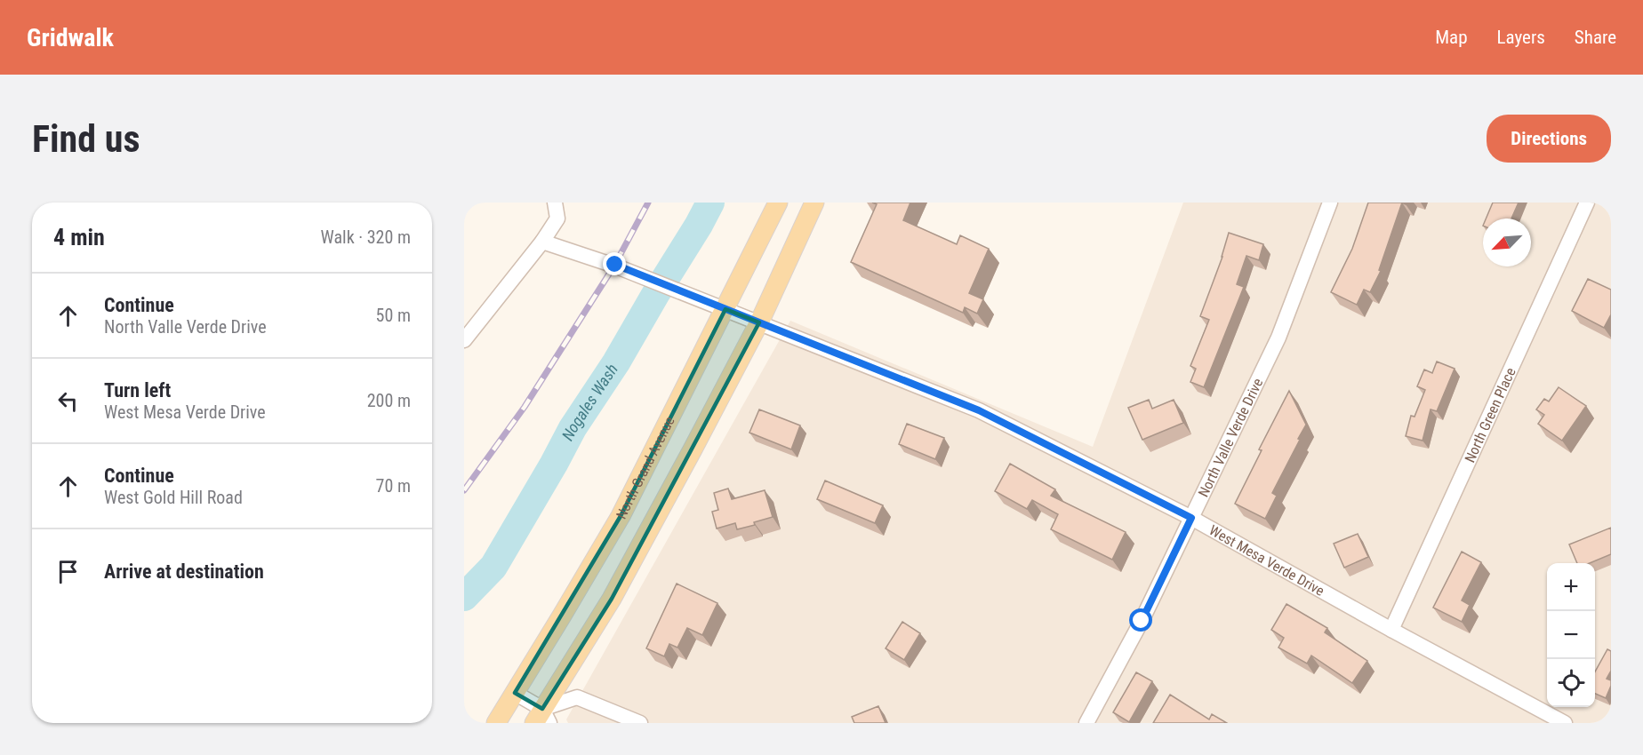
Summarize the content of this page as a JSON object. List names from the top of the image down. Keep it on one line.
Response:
{"streets":{"main road":["North Grand Avenue"],"street":["North Green Place","North Valle Verde Drive","West Mesa Verde Drive"]},"crossings":[["North Green Place","West Mesa Verde Drive"],["North Valle Verde Drive","West Mesa Verde Drive"],["North Grand Avenue","West Mesa Verde Drive"]],"water":["Nogales Wash"],"north":"bottom left","page":{"header":"Gridwalk","nav":["Map","Layers","Share"],"buttons":"Directions","title":"Find us","heading":["4 min","Walk · 320 m"],"list":[["Continue","North Valle Verde Drive","50 m"],["Turn left","West Mesa Verde Drive","200 m"],["Continue","West Gold Hill Road","70 m"],"Arrive at destination"],"map_buttons":["+","−"]}}
